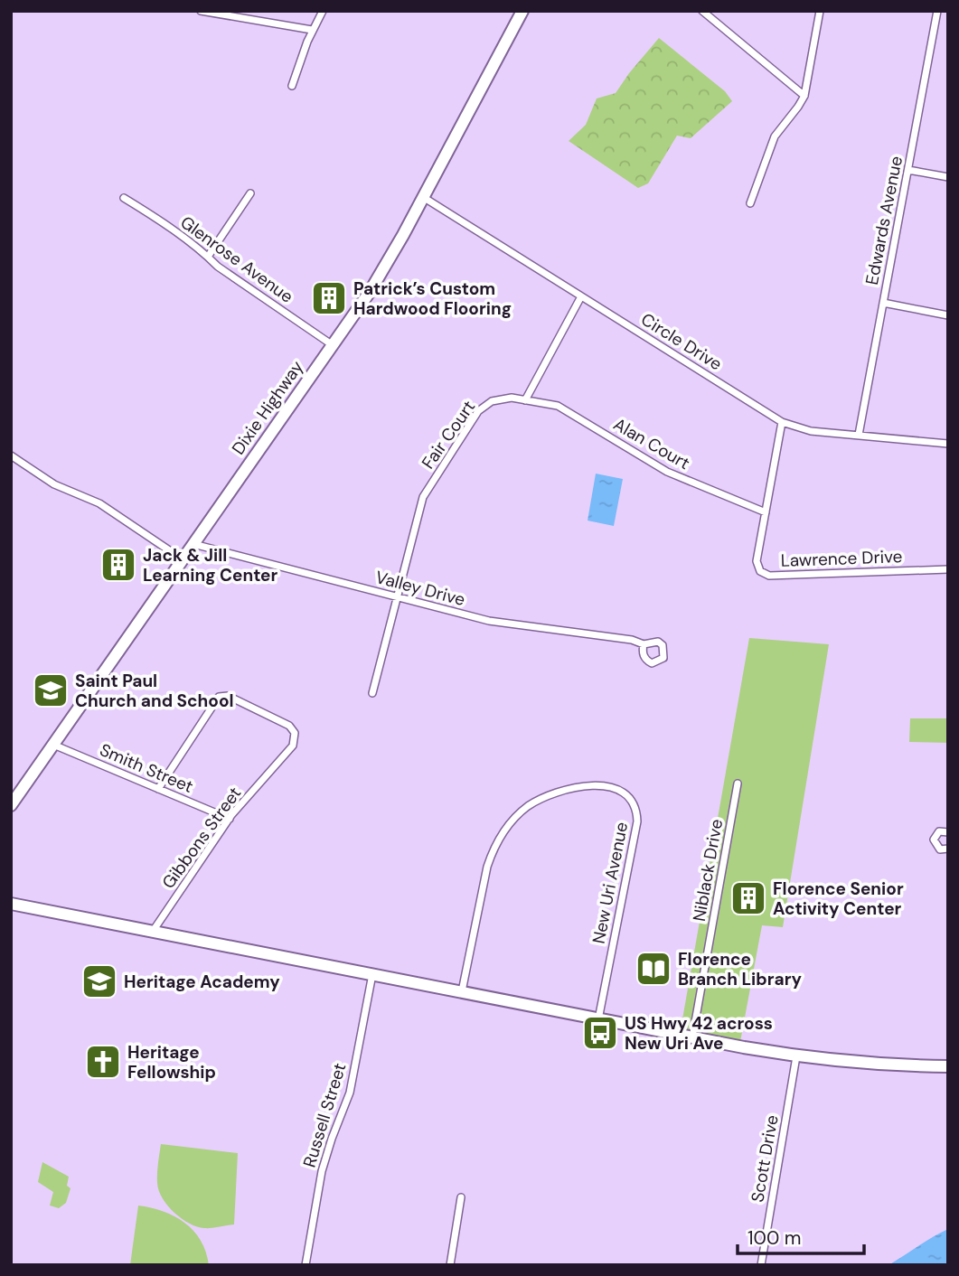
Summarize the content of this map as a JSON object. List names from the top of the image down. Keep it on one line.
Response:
{"streets":{"main road":["Dixie Highway"],"street":["Edwards Avenue","Glenrose Avenue","Circle Drive","Fair Court","Alan Court","Lawrence Drive","Valley Drive","Smith Street","Gibbons Street","Niblack Drive","New Uri Avenue","Russell Street","Scott Drive"]},"crossings":[["Edwards Avenue","Circle Drive"],["Glenrose Avenue","Dixie Highway"],["Circle Drive","Dixie Highway"],["Dixie Highway","Valley Drive"],["Dixie Highway","Smith Street"],["Fair Court","Alan Court"],["Fair Court","Valley Drive"],["Alan Court","Lawrence Drive"],["Smith Street","Gibbons Street"]],"places":{"building":["Patrick’s Custom Hardwood Flooring","Jack & Jill Learning Center","Florence Senior Activity Center"],"school or university":["Saint Paul Church and School","Heritage Academy"],"library":["Florence Branch Library"],"bus stop":["US Hwy 42 across New Uri Ave"],"church":["Heritage Fellowship"]},"scale_bar":"100 m"}
